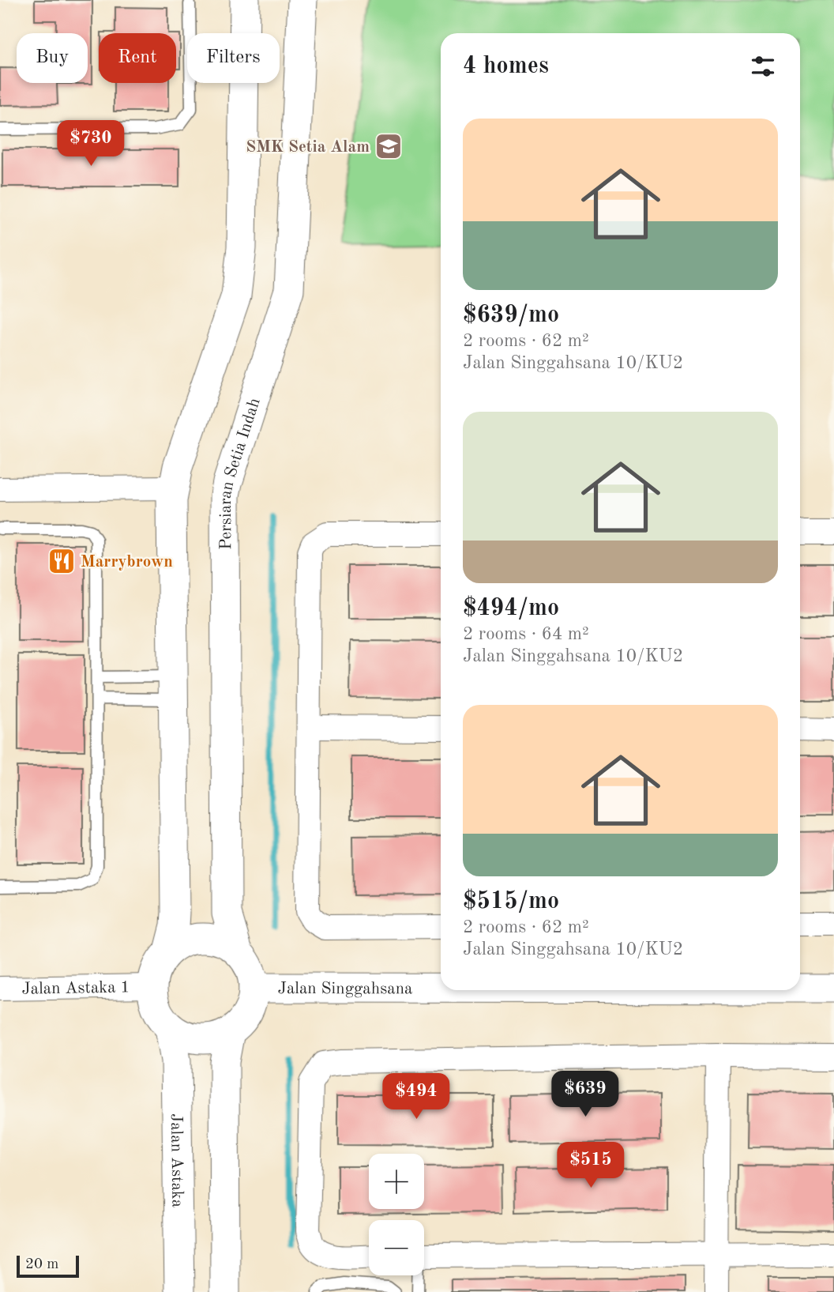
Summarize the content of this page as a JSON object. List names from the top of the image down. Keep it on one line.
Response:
{"streets":{"street":["Persiaran Setia Indah","Jalan Astaka 1","Jalan Singgahsana","Jalan Astaka"]},"crossings":[["Persiaran Setia Indah","Jalan Astaka 1"],["Persiaran Setia Indah","Jalan Singgahsana"],["Persiaran Setia Indah","Jalan Astaka"],["Jalan Astaka 1","Jalan Singgahsana"],["Jalan Astaka 1","Jalan Astaka"],["Jalan Singgahsana","Jalan Astaka"]],"places":{"school or university":["SMK Setia Alam"],"restaurant":["Marrybrown"]},"scale_bar":"20 m","page":{"chip":["Buy","Rent","Filters"],"heading":"4 homes","list":[{"name":"$639/mo","note":"2 rooms · 62 m² · Jalan Singgahsana 10/KU2"},{"name":"$494/mo","note":"2 rooms · 64 m² · Jalan Singgahsana 10/KU2"},{"name":"$515/mo","note":"2 rooms · 62 m² · Jalan Singgahsana 10/KU2"}],"price":["$730","$639","$494","$515"],"map_buttons":["+","−"],"scale":"20 m"}}
